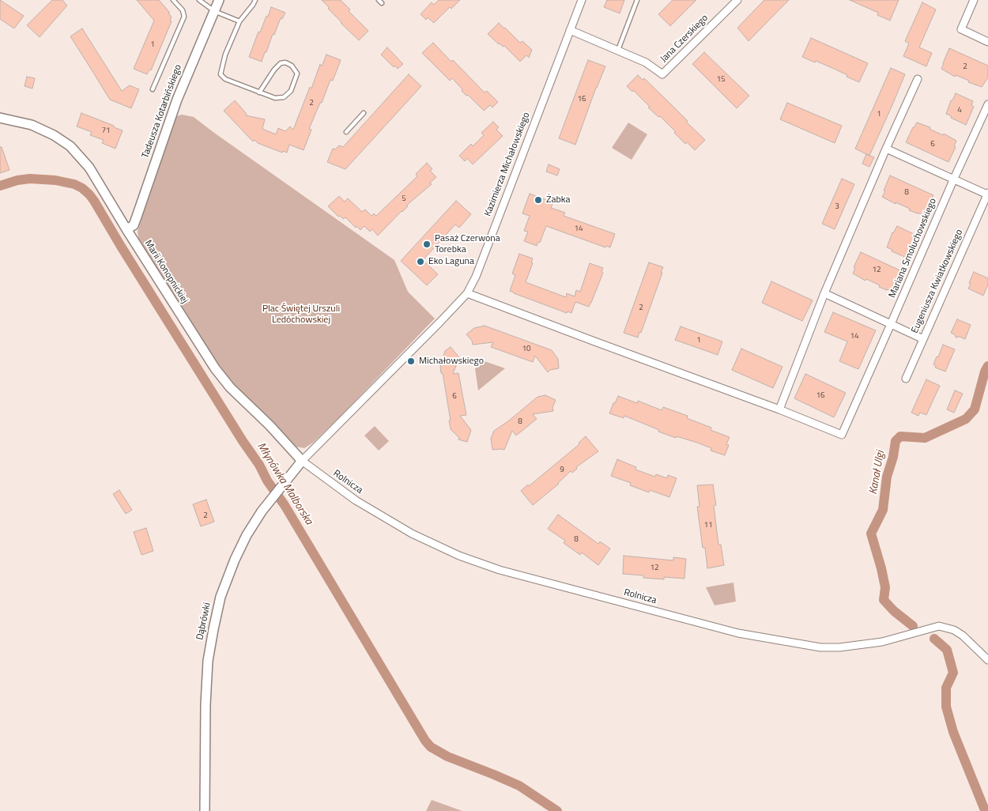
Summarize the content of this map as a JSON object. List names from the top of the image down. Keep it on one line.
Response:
{"streets":{"street":["Jana Czerskiego","Tadeusza Kotarbińskiego","Kazimierza Michałowskiego","Mariana Smoluchowskiego","Marii Konopnickiej","Eugeniusza Kwiatkowskiego","Rolnicza","Dąbrówki"]},"crossings":[["Tadeusza Kotarbińskiego","Marii Konopnickiej"],["Kazimierza Michałowskiego","Marii Konopnickiej"],["Kazimierza Michałowskiego","Rolnicza"],["Kazimierza Michałowskiego","Dąbrówki"],["Marii Konopnickiej","Rolnicza"],["Marii Konopnickiej","Dąbrówki"],["Rolnicza","Dąbrówki"]],"water":["Kanał Ulgi","Młynówka Malborska"],"parks":["Plac Świętej Urszuli Ledóchowskiej"],"places":["Żabka","Pasaż Czerwona Torebka","Eko Laguna","Michałowskiego"],"house_numbers":["1","2","15","16","2","4","1","71","6","8","5","3","14","12","2","14","1","10","16","6","8","9","2","11","8","12"]}
